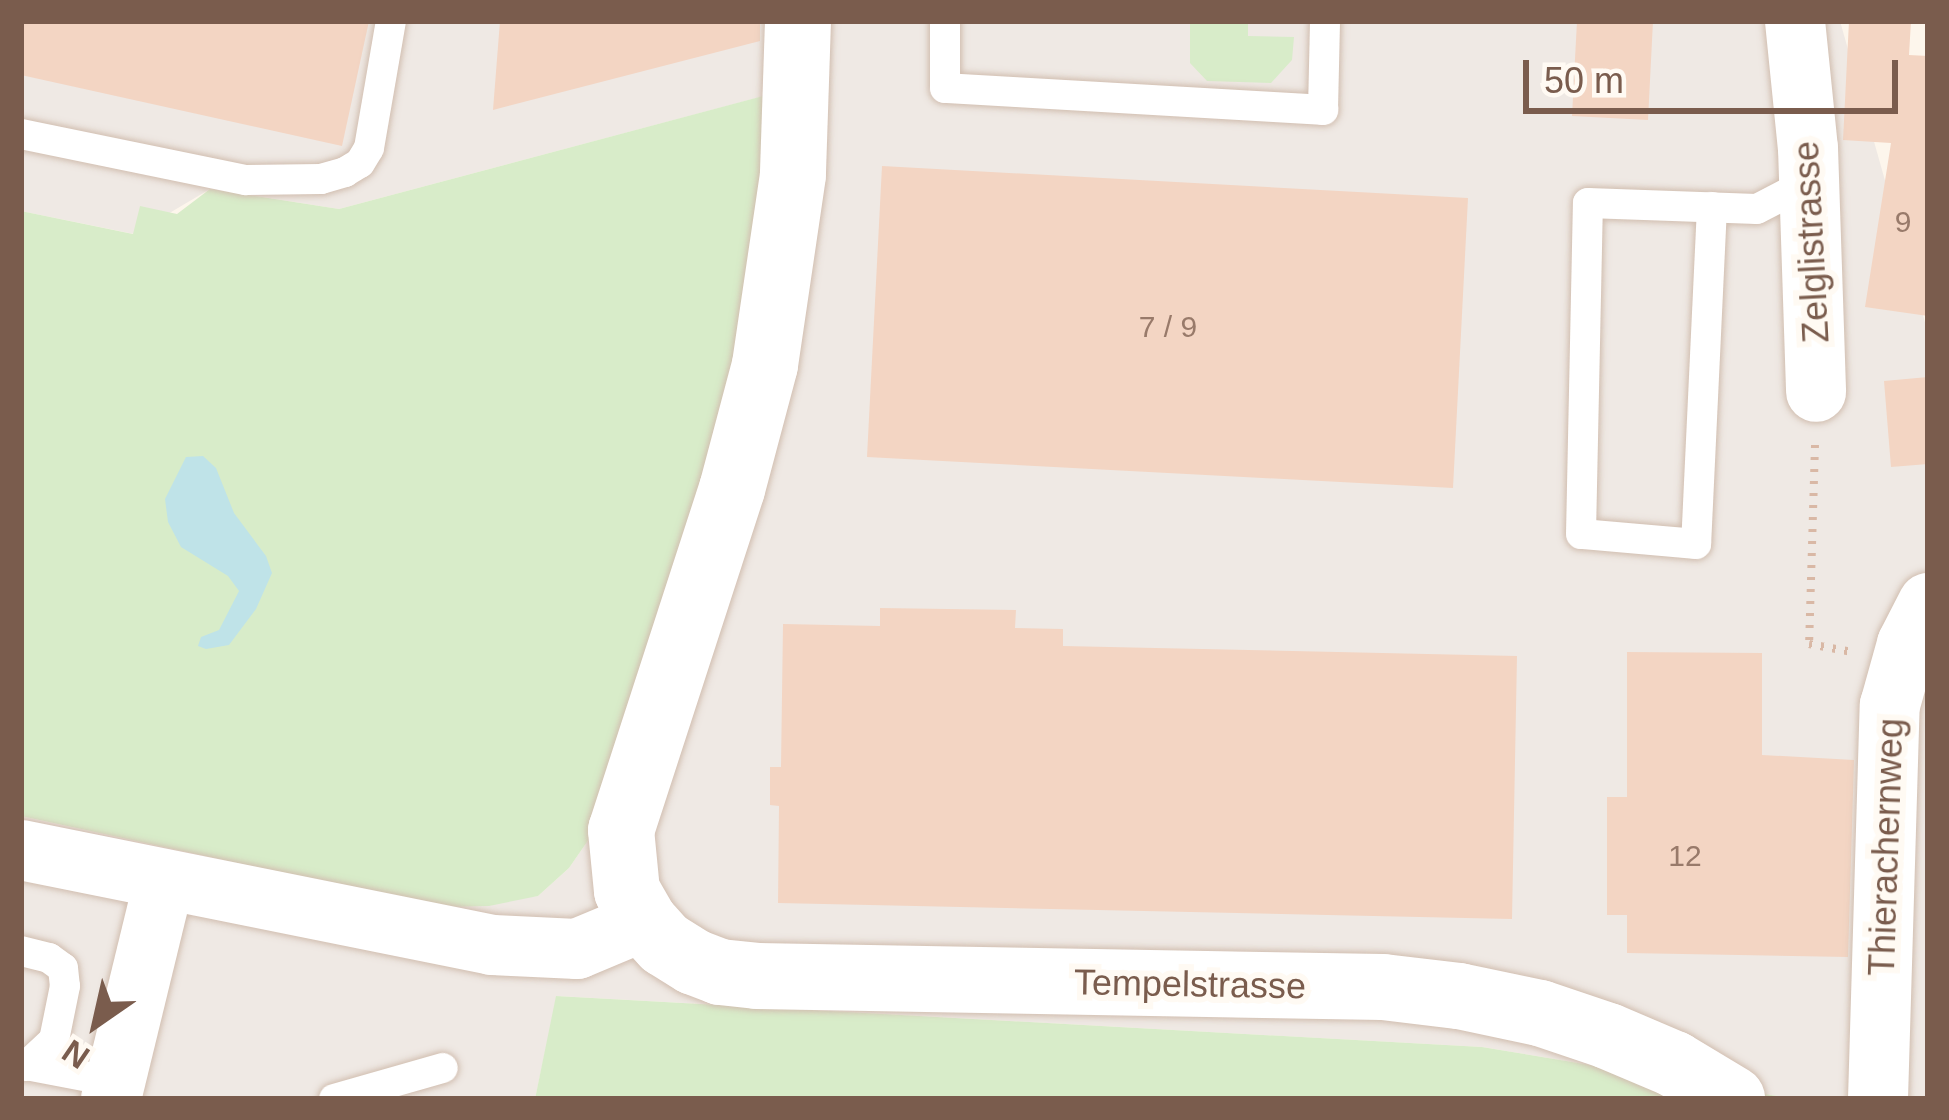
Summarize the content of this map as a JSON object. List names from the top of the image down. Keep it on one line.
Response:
{"streets":{"street":["Zelglistrasse","Thierachernweg","Tempelstrasse"]},"house_numbers":["9","7 / 9","12"],"scale_bar":"50 m","north":"bottom left"}
